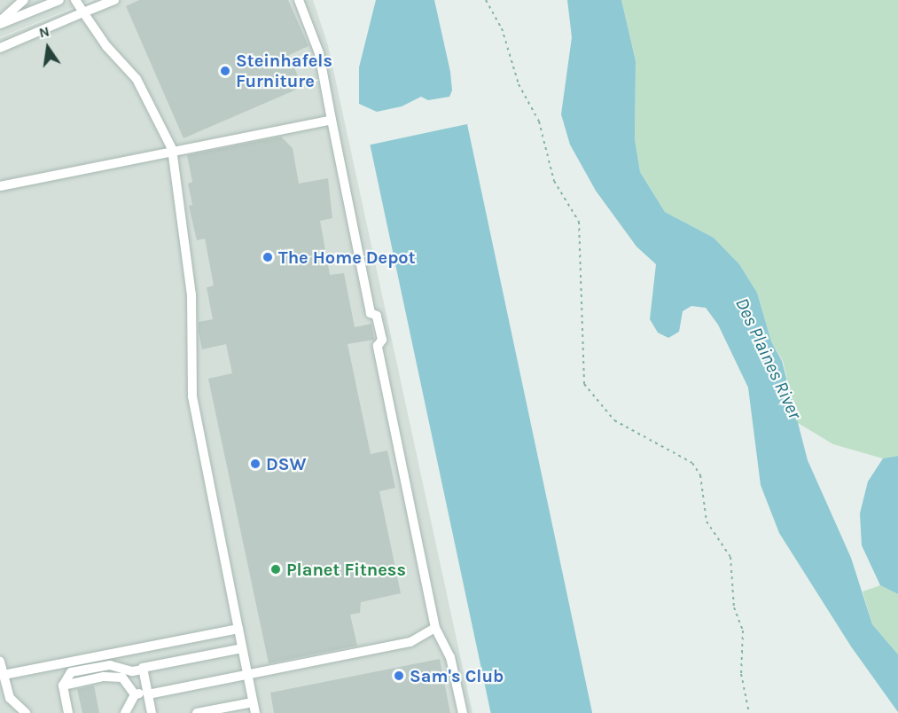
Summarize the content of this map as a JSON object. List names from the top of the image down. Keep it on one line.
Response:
{"water":["Des Plaines River"],"places":["Steinhafels Furniture","The Home Depot","DSW","Planet Fitness","Sam's Club"],"north":"top"}
